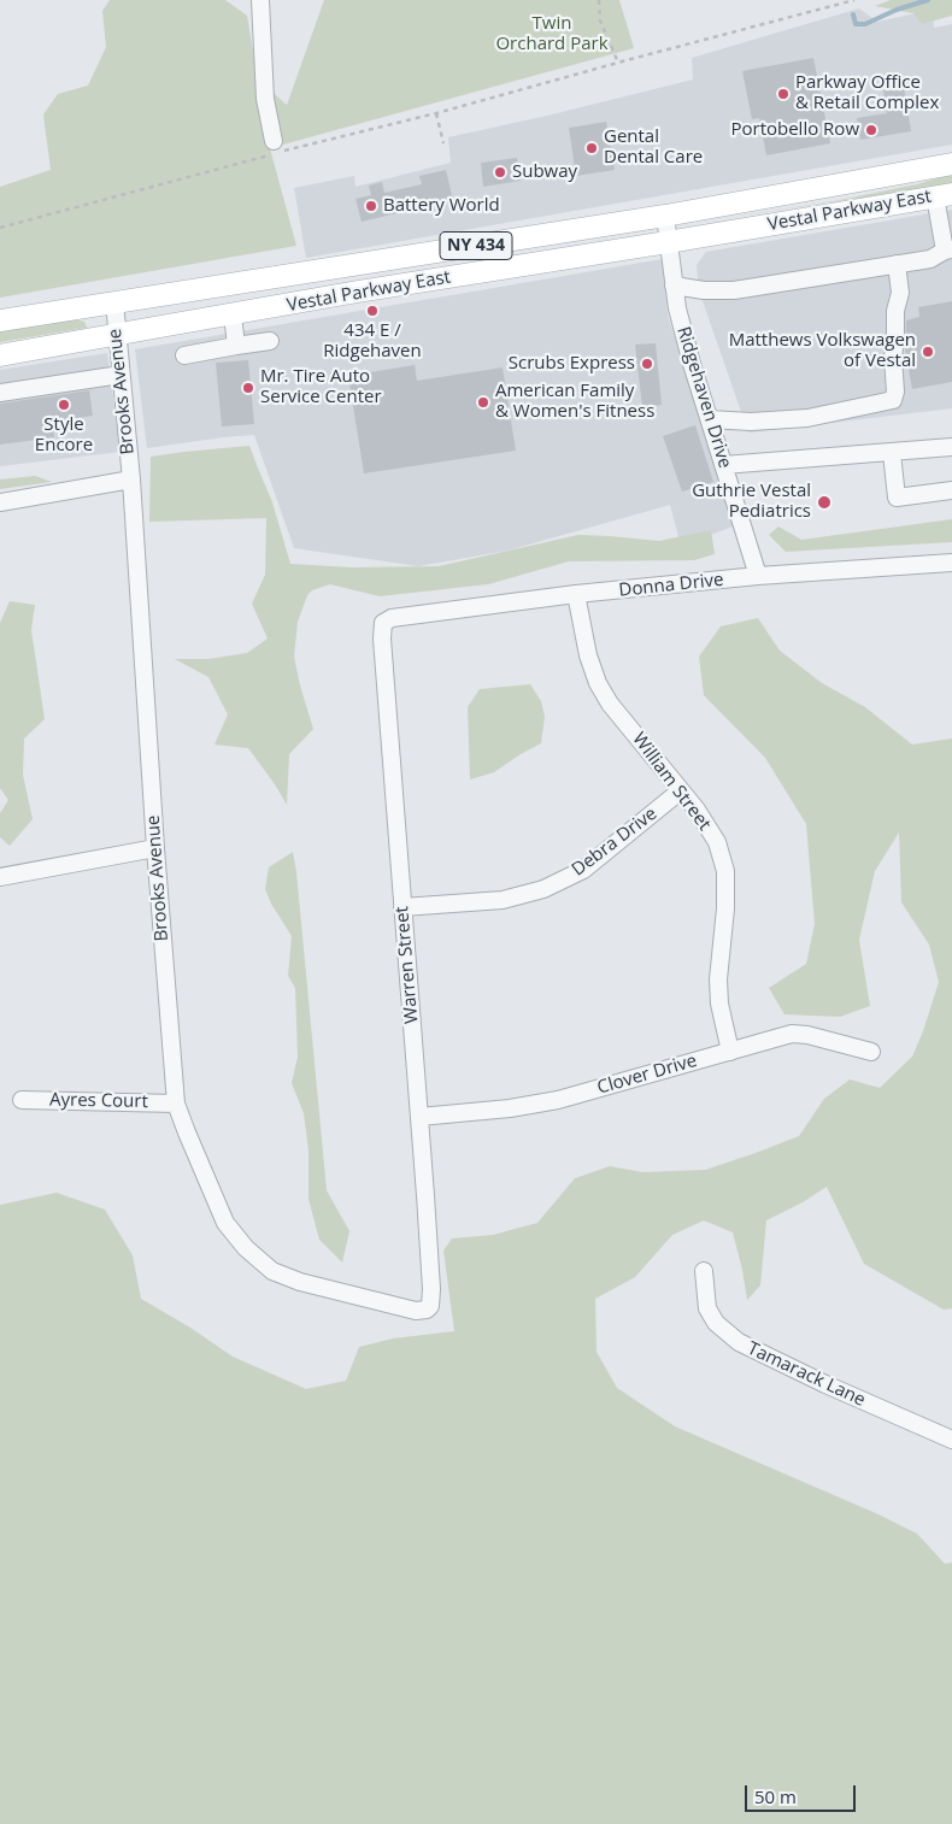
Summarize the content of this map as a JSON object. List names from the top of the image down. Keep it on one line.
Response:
{"streets":{"main road":["Vestal Parkway East","NY 434"],"street":["Brooks Avenue","Ridgehaven Drive","Donna Drive","William Street","Debra Drive","Warren Street","Clover Drive","Ayres Court","Tamarack Lane"]},"crossings":[["Vestal Parkway East","Brooks Avenue"],["Vestal Parkway East","Ridgehaven Drive"],["Brooks Avenue","Warren Street"],["Brooks Avenue","Ayres Court"],["Ridgehaven Drive","Donna Drive"],["Donna Drive","William Street"],["Donna Drive","Warren Street"],["William Street","Debra Drive"],["William Street","Clover Drive"],["Debra Drive","Warren Street"],["Warren Street","Clover Drive"]],"parks":["Twin Orchard Park"],"places":["Parkway Office & Retail Complex","Portobello Row","Gental Dental Care","Subway","Battery World","434 E / Ridgehaven","Matthews Volkswagen of Vestal","Scrubs Express","Mr. Tire Auto Service Center","American Family & Women's Fitness","Style Encore","Guthrie Vestal Pediatrics"],"scale_bar":"50 m"}
